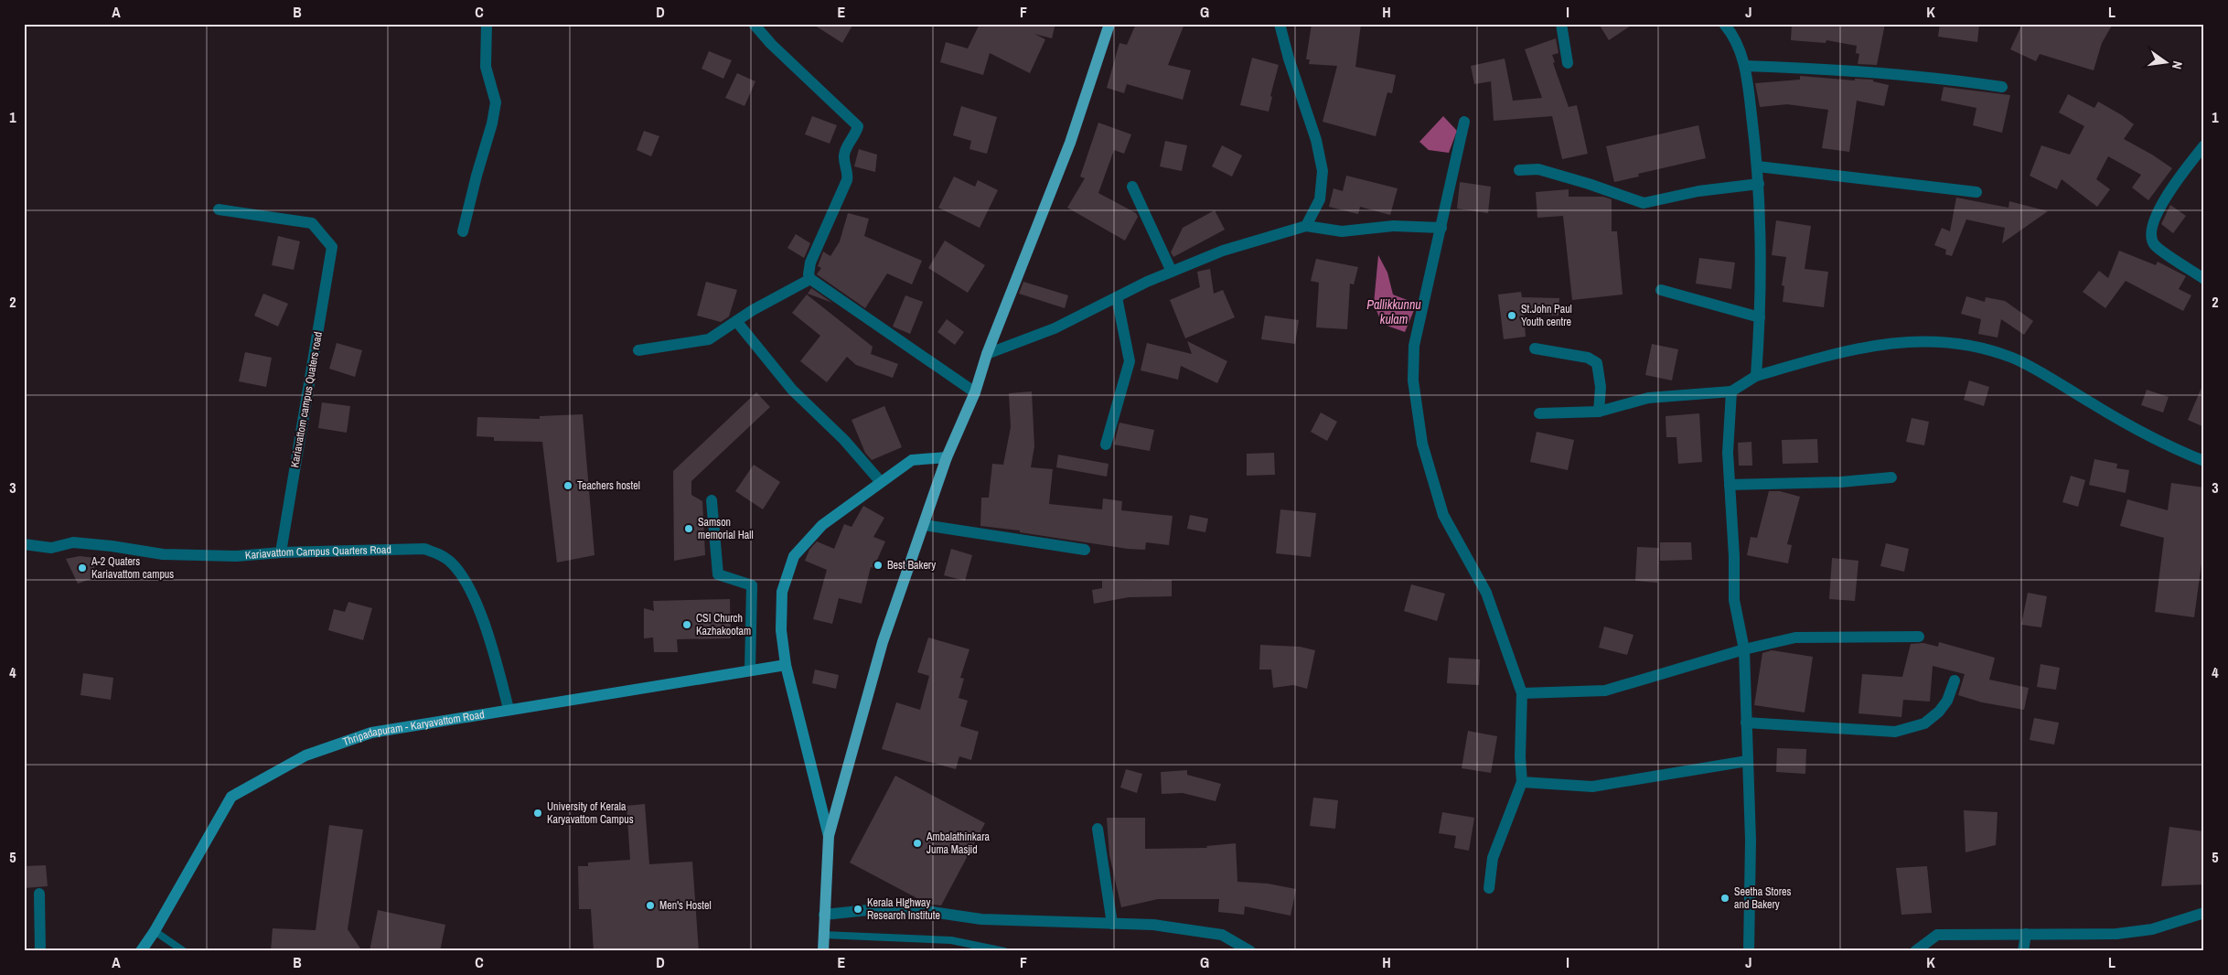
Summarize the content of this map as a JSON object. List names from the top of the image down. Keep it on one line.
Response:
{"streets":{"main road":["Thripadapuram - Karyavattom Road"],"street":["Kariavattom campus Quaters road","Kariavattom Campus Quarters Road"]},"crossings":[["Kariavattom campus Quaters road","Kariavattom Campus Quarters Road"],["Kariavattom Campus Quarters Road","Thripadapuram - Karyavattom Road"]],"water":["Pallikkunnu kulam"],"places":["St.John Paul Youth centre","Teachers hostel","Samson memorial Hall","Best Bakery","A-2 Quaters Kariavattom campus","CSI Church Kazhakootam","University of Kerala Karyavattom Campus","Ambalathinkara Juma Masjid","Seetha Stores and Bakery","Men's Hostel","Kerala HIghway Research Institute"],"north":"right","grid":{"columns":["A","B","C","D","E","F","G","H","I","J","K","L"],"rows":["1","2","3","4","5"]}}
